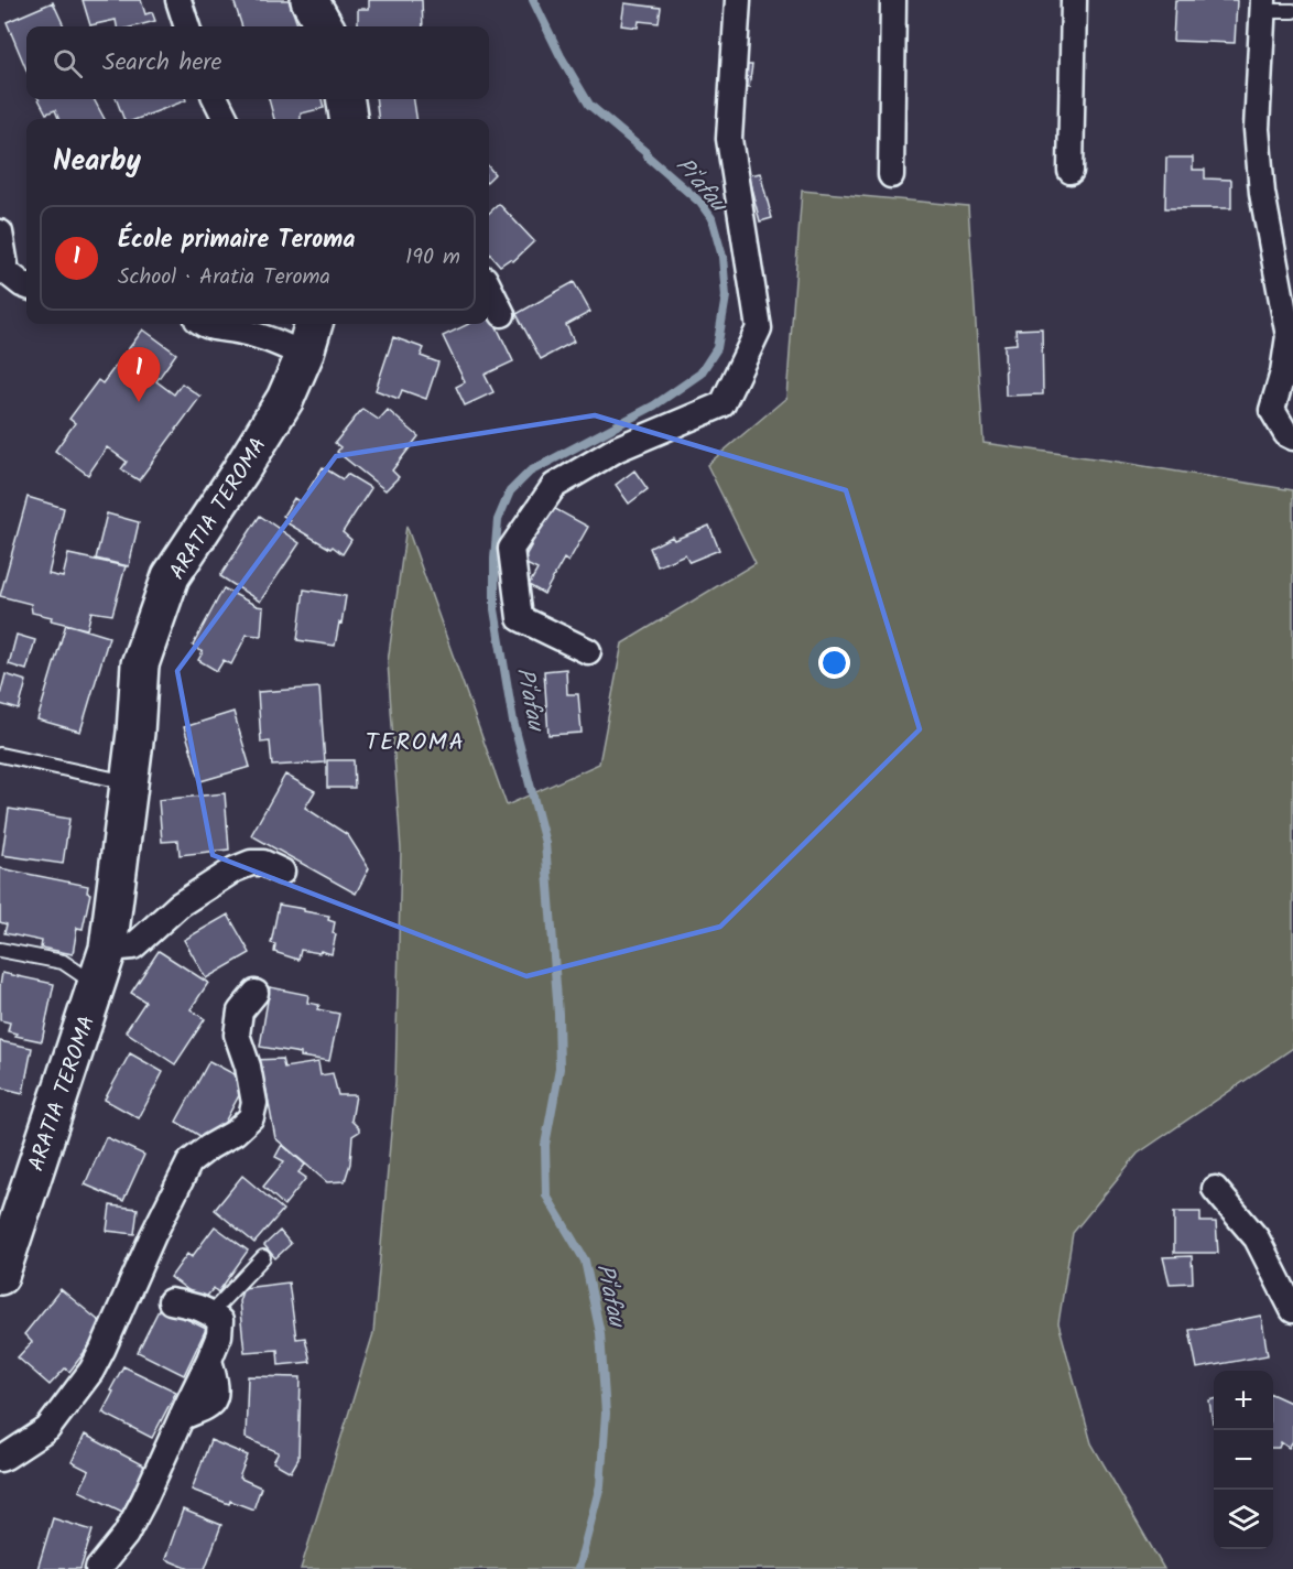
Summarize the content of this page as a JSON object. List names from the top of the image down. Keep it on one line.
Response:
{"streets":{"main road":["ARATIA TEROMA"]},"districts":["TEROMA"],"water":["Pi'afau"],"page":{"search":"Search here","heading":"Nearby","list":[{"mark":"1","name":"École primaire Teroma","note":"School · Aratia Teroma","value":"190 m"}],"pins":"1","map_buttons":["+","−"]}}
